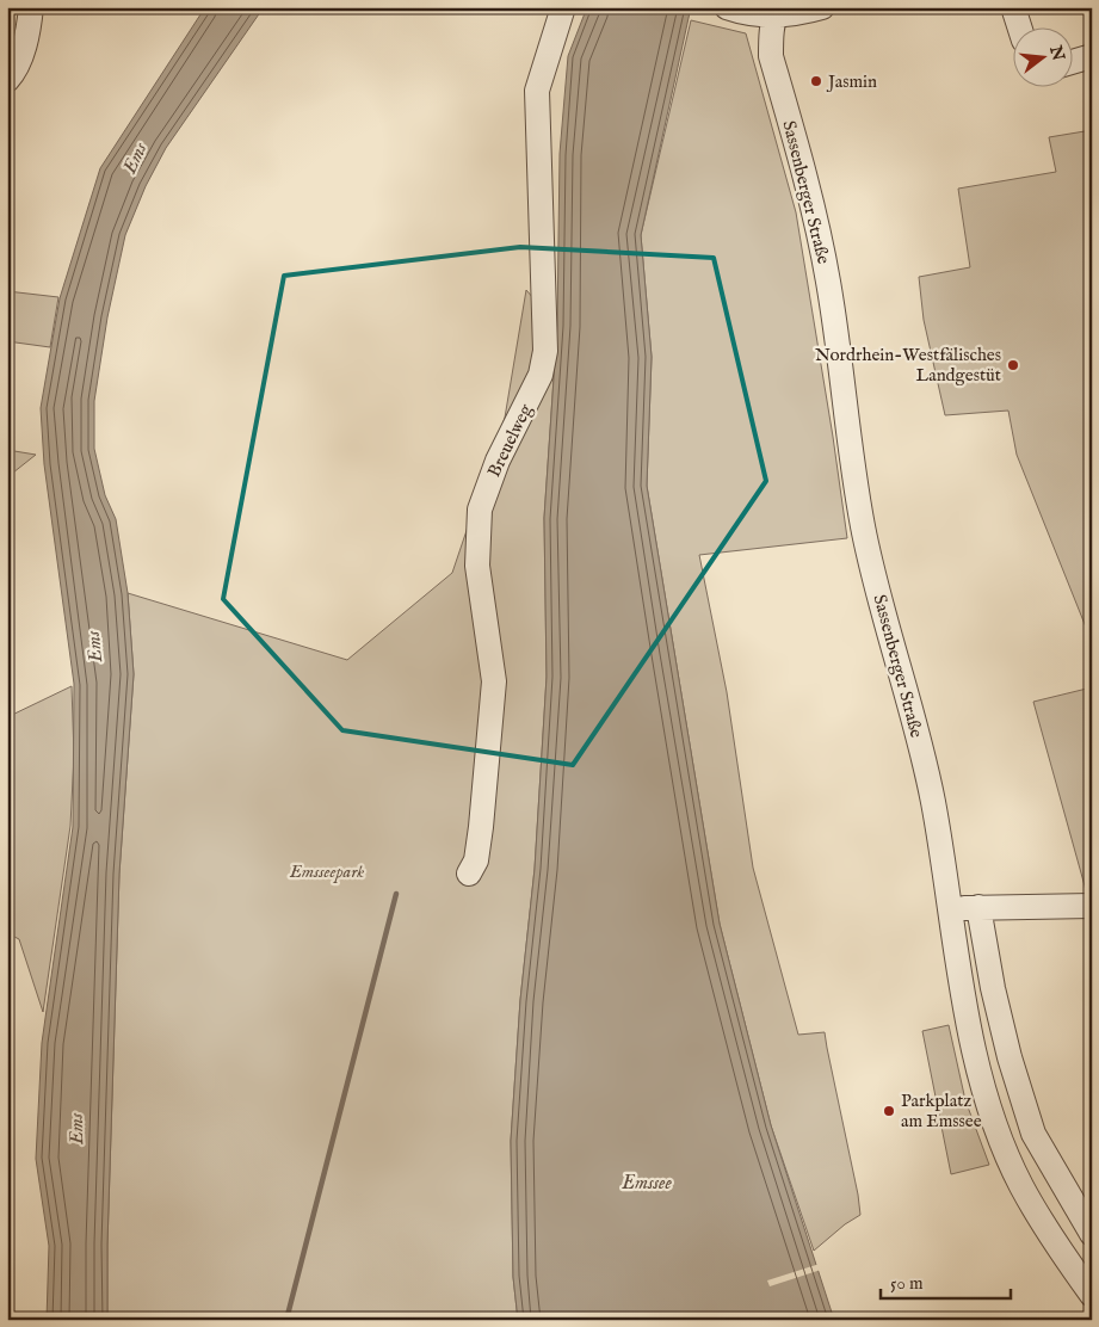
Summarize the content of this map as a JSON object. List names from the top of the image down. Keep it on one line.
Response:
{"streets":{"street":["Sassenberger Straße","Breuelweg"]},"water":["Ems","Emssee"],"parks":["Emsseepark"],"places":["Jasmin","Nordrhein-Westfälisches Landgestüt","Parkplatz am Emssee"],"scale_bar":"50 m","north":"right"}
